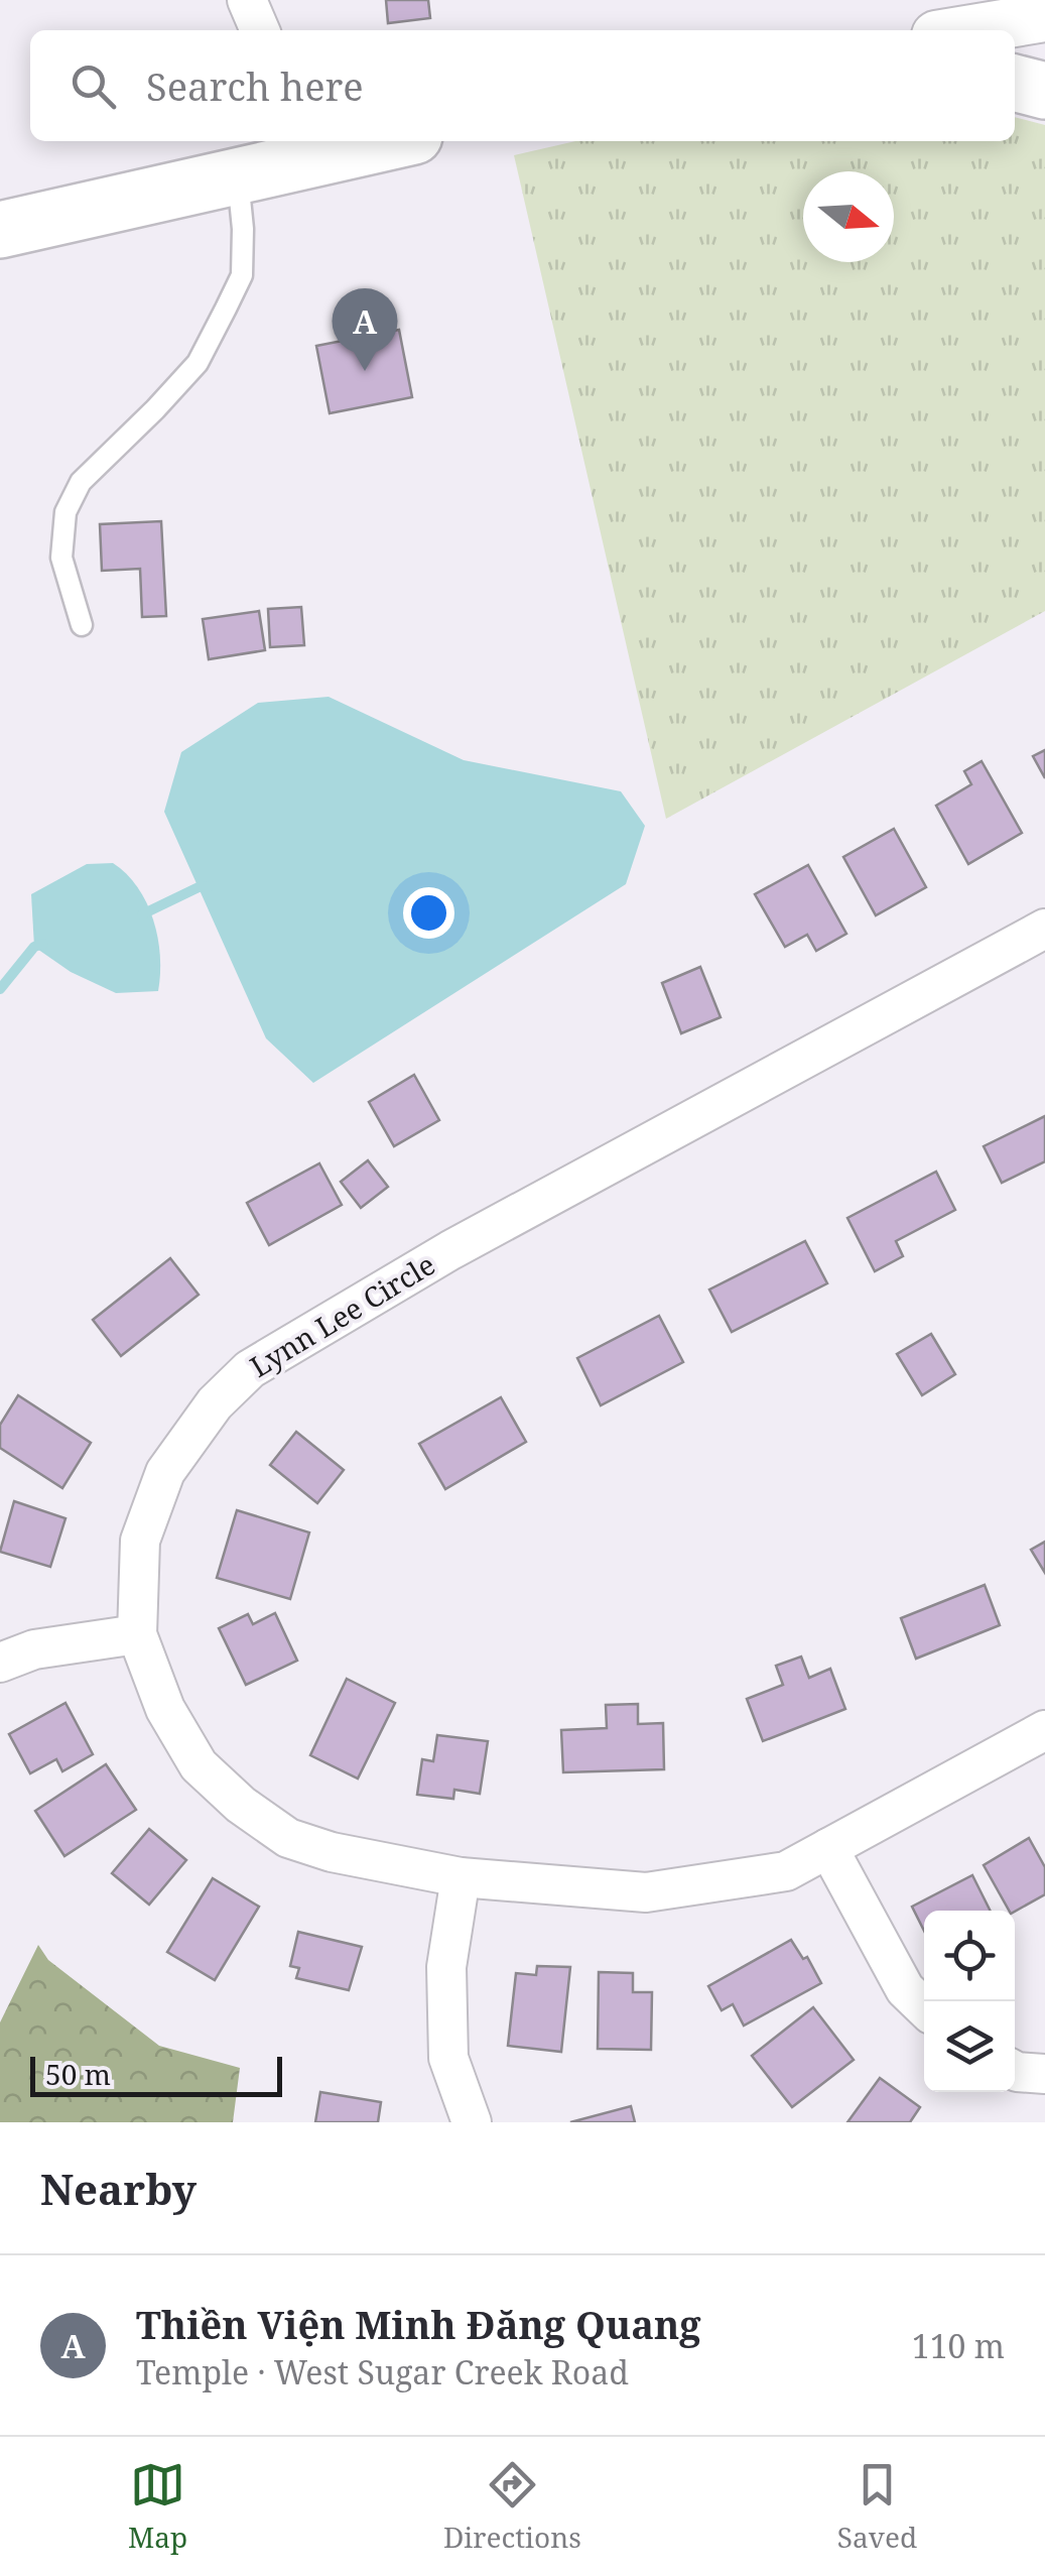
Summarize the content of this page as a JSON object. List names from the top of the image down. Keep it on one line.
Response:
{"streets":{"street":["Lynn Lee Circle"]},"scale_bar":"50 m","north":"right","page":{"search":"Search here","pins":"A","scale":"50 m","heading":"Nearby","list":[{"mark":"A","name":"Thiền Viện Minh Đăng Quang","note":"Temple · West Sugar Creek Road","value":"110 m"}],"nav":["Map","Directions","Saved"]}}
